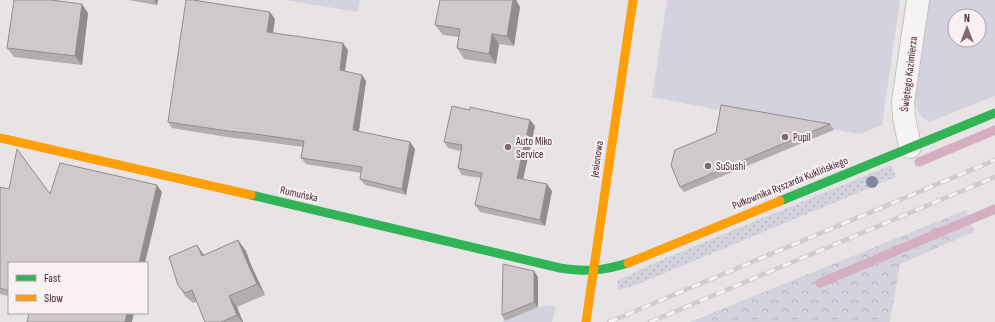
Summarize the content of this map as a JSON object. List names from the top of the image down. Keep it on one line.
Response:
{"streets":{"street":["Świętego Kazimierza","Jesionowa","Pułkownika Ryszarda Kuklińskiego","Rumuńska"]},"crossings":[["Świętego Kazimierza","Pułkownika Ryszarda Kuklińskiego"],["Jesionowa","Pułkownika Ryszarda Kuklińskiego"],["Jesionowa","Rumuńska"],["Pułkownika Ryszarda Kuklińskiego","Rumuńska"]],"places":["Pupil","Auto Miko Service","SuSushi"],"legend":["Fast","Slow"],"north":"top"}
